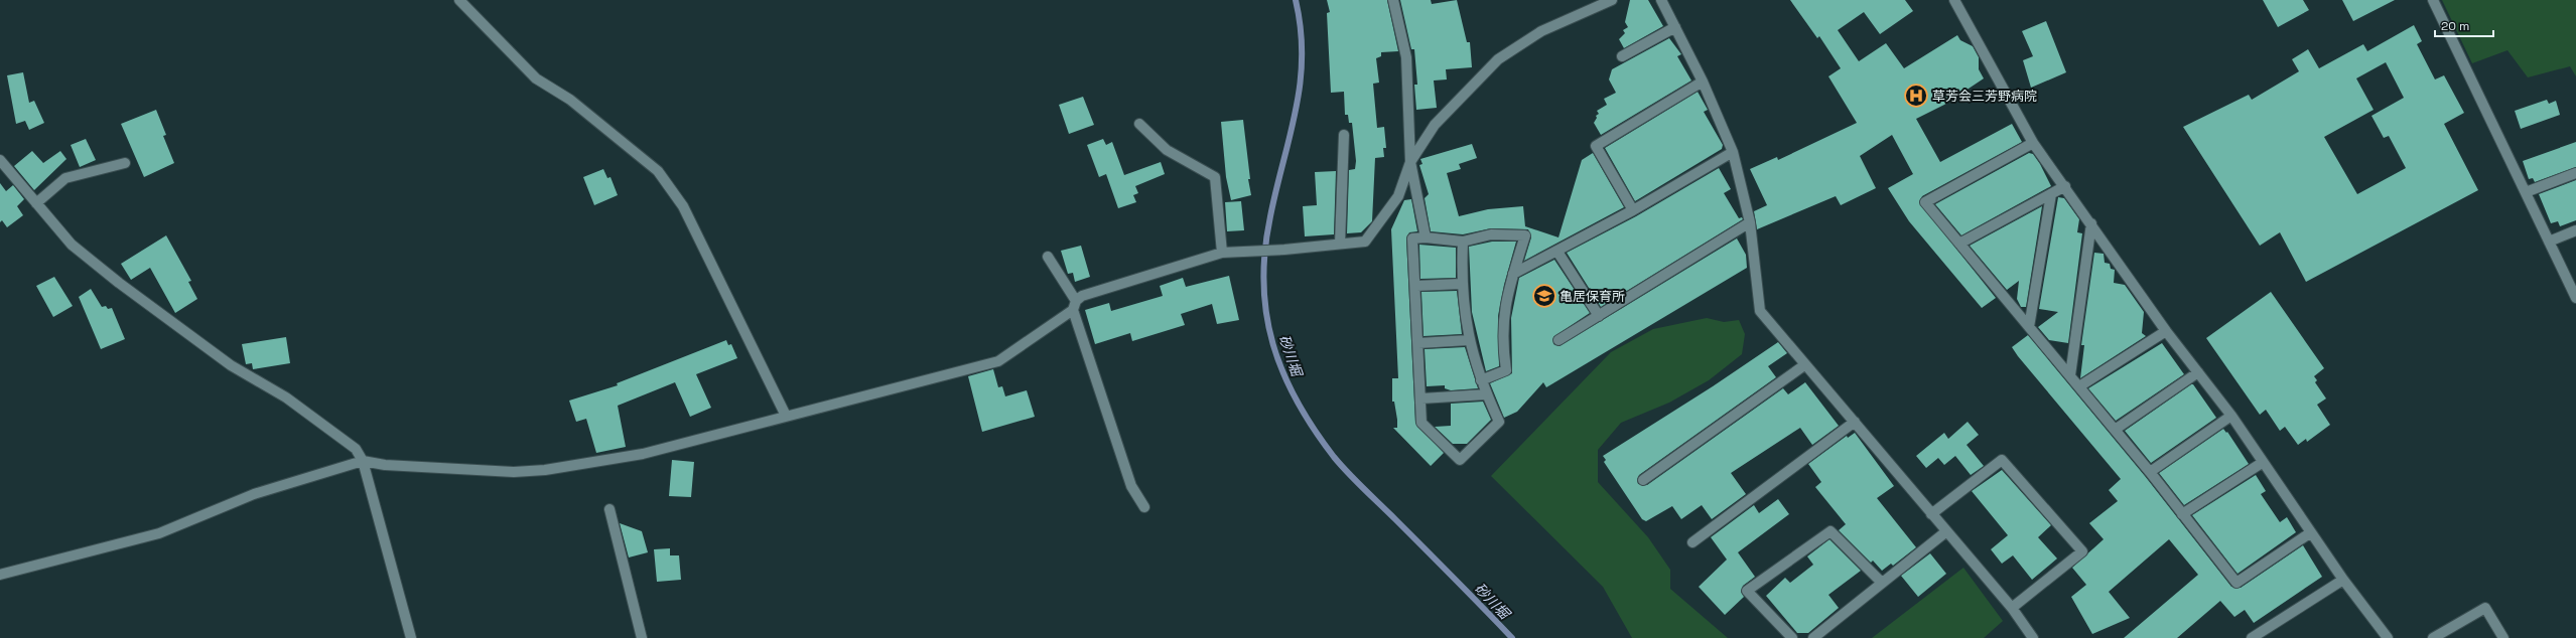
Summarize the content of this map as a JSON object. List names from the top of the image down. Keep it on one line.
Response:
{"water":["砂川堀"],"places":{"hospital":["草芳会三芳野病院"],"school or university":["亀居保育所"]},"scale_bar":"20 m"}
